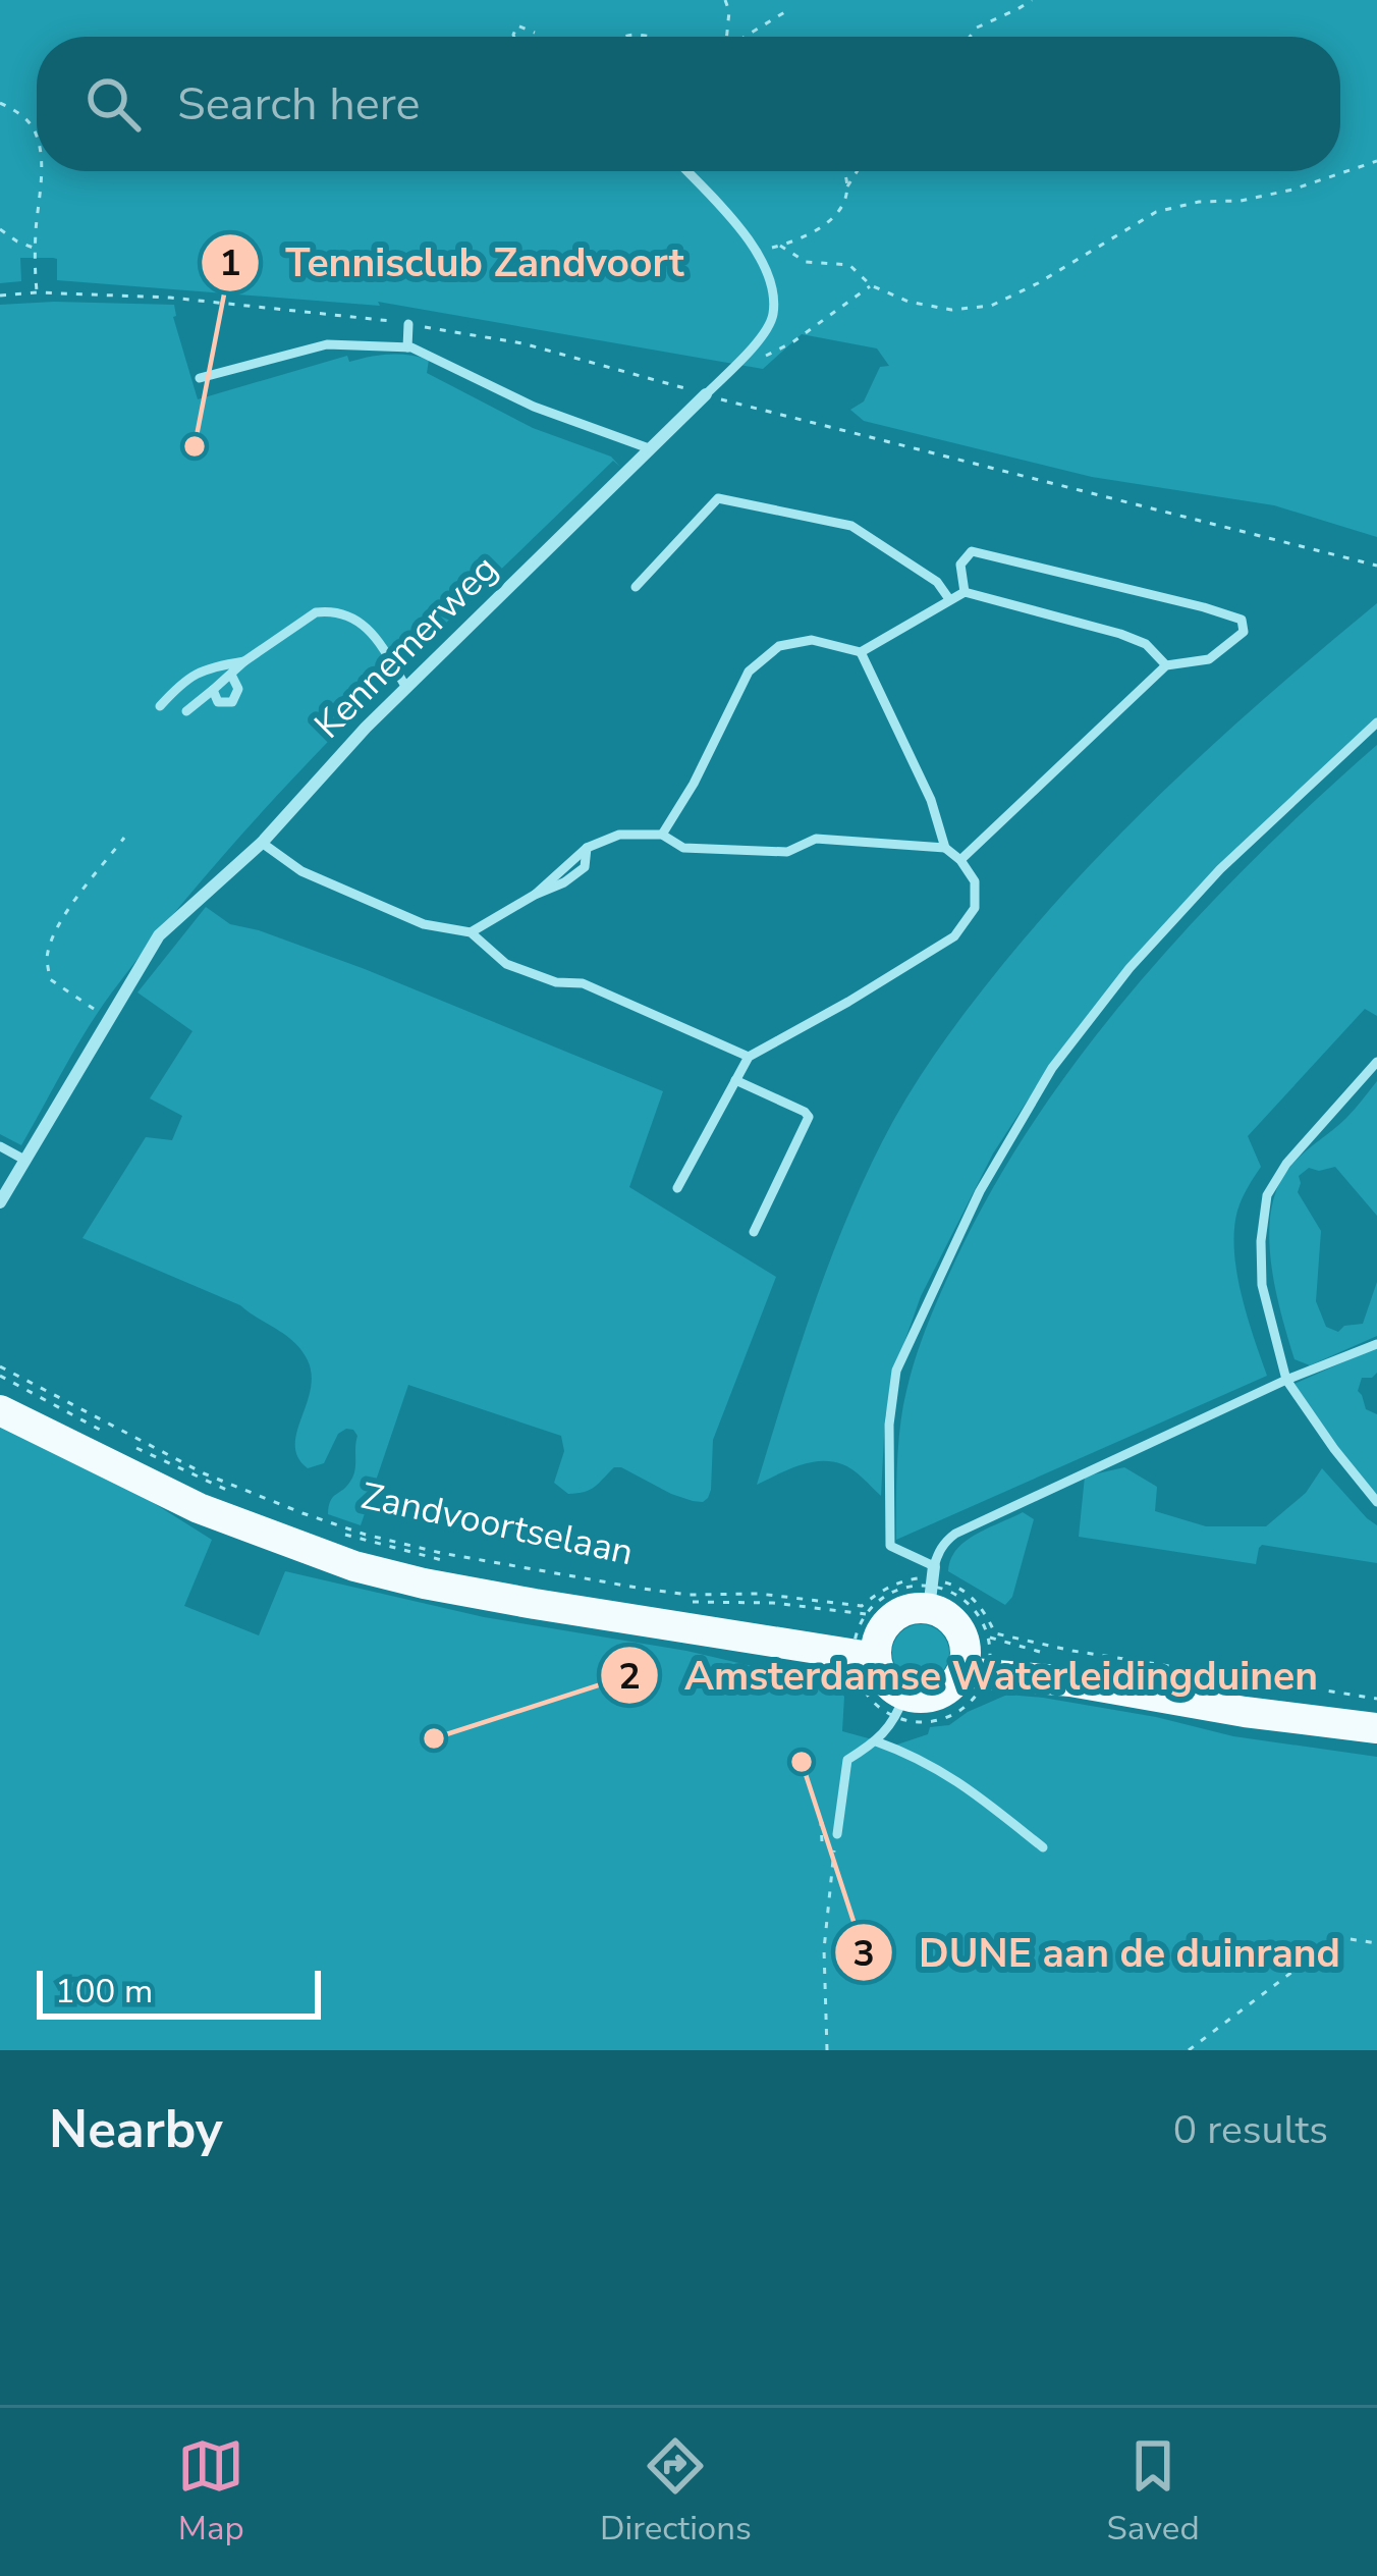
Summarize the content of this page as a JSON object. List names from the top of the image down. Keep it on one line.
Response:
{"streets":{"main road":["Zandvoortselaan"],"street":["Kennemerweg"]},"places":["Tennisclub Zandvoort","Amsterdamse Waterleidingduinen","DUNE aan de duinrand"],"scale_bar":"100 m","page":{"search":"Search here","scale":"100 m","heading":["Nearby","0 results"],"nav":["Map","Directions","Saved"]}}
